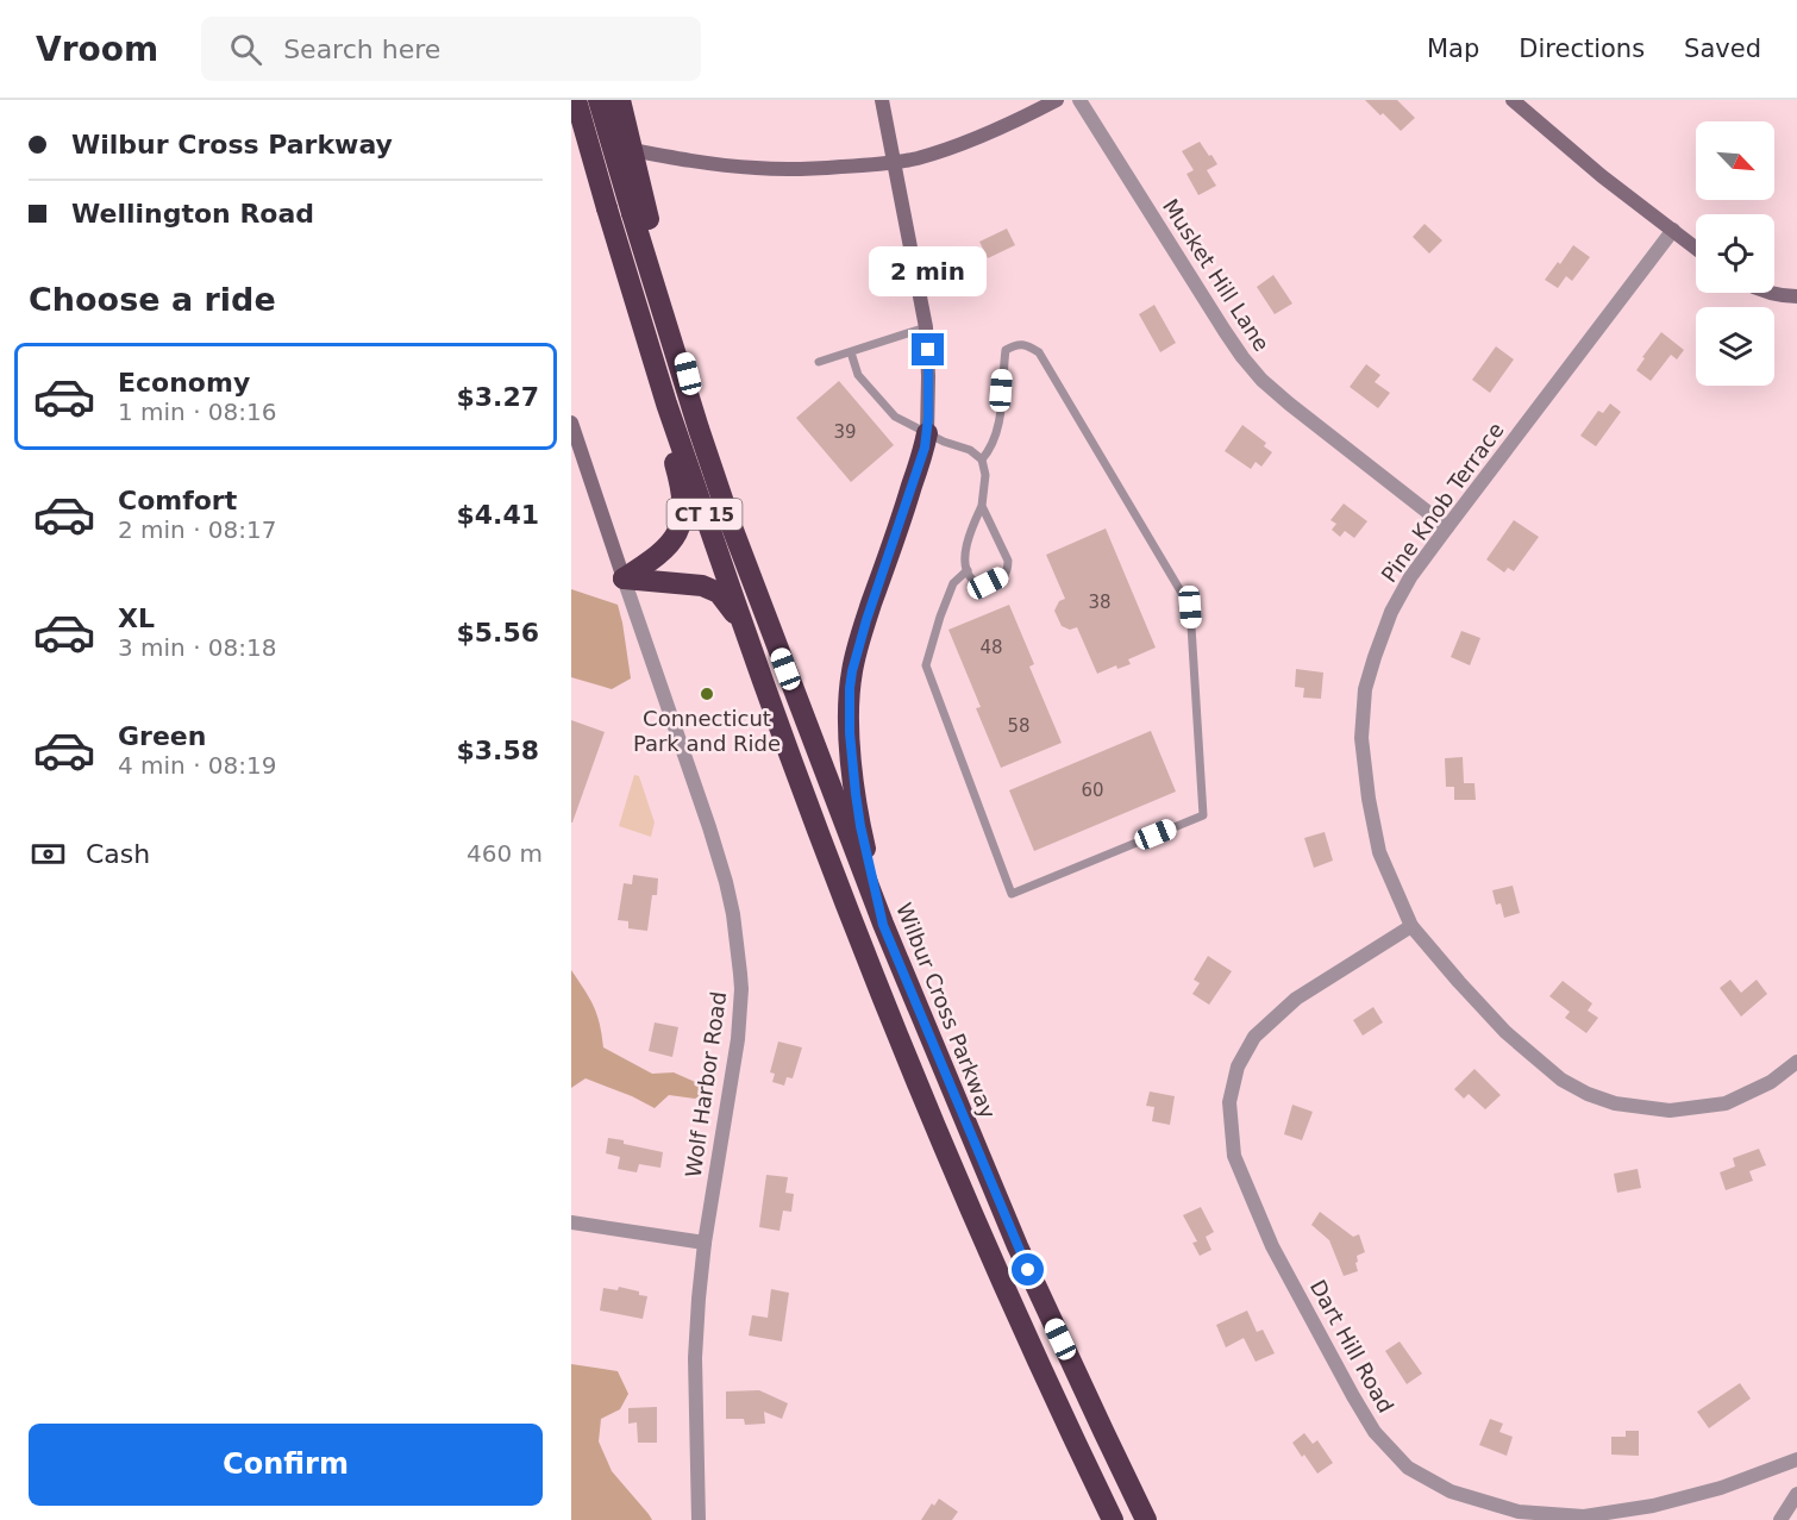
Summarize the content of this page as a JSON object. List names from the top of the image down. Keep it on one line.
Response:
{"streets":{"highway":["CT 15","Wilbur Cross Parkway"],"main road":["Wolf Harbor Road"],"street":["Musket Hill Lane","Pine Knob Terrace","Dart Hill Road"]},"crossings":[["Musket Hill Lane","Pine Knob Terrace"],["Pine Knob Terrace","Dart Hill Road"]],"places":["Connecticut Park and Ride"],"house_numbers":["39","38","48","58","60"],"north":"bottom right","page":{"header":"Vroom","search":"Search here","nav":["Map","Directions","Saved"],"banner":["Wilbur Cross Parkway","Wellington Road"],"bubble":"2 min","heading":"Choose a ride","list":[{"name":"Economy","note":"1 min · 08:16","value":"$3.27"},{"name":"Comfort","note":"2 min · 08:17","value":"$4.41"},{"name":"XL","note":"3 min · 08:18","value":"$5.56"},{"name":"Green","note":"4 min · 08:19","value":"$3.58"}],"pay":["Cash","460 m"],"buttons":"Confirm"}}
